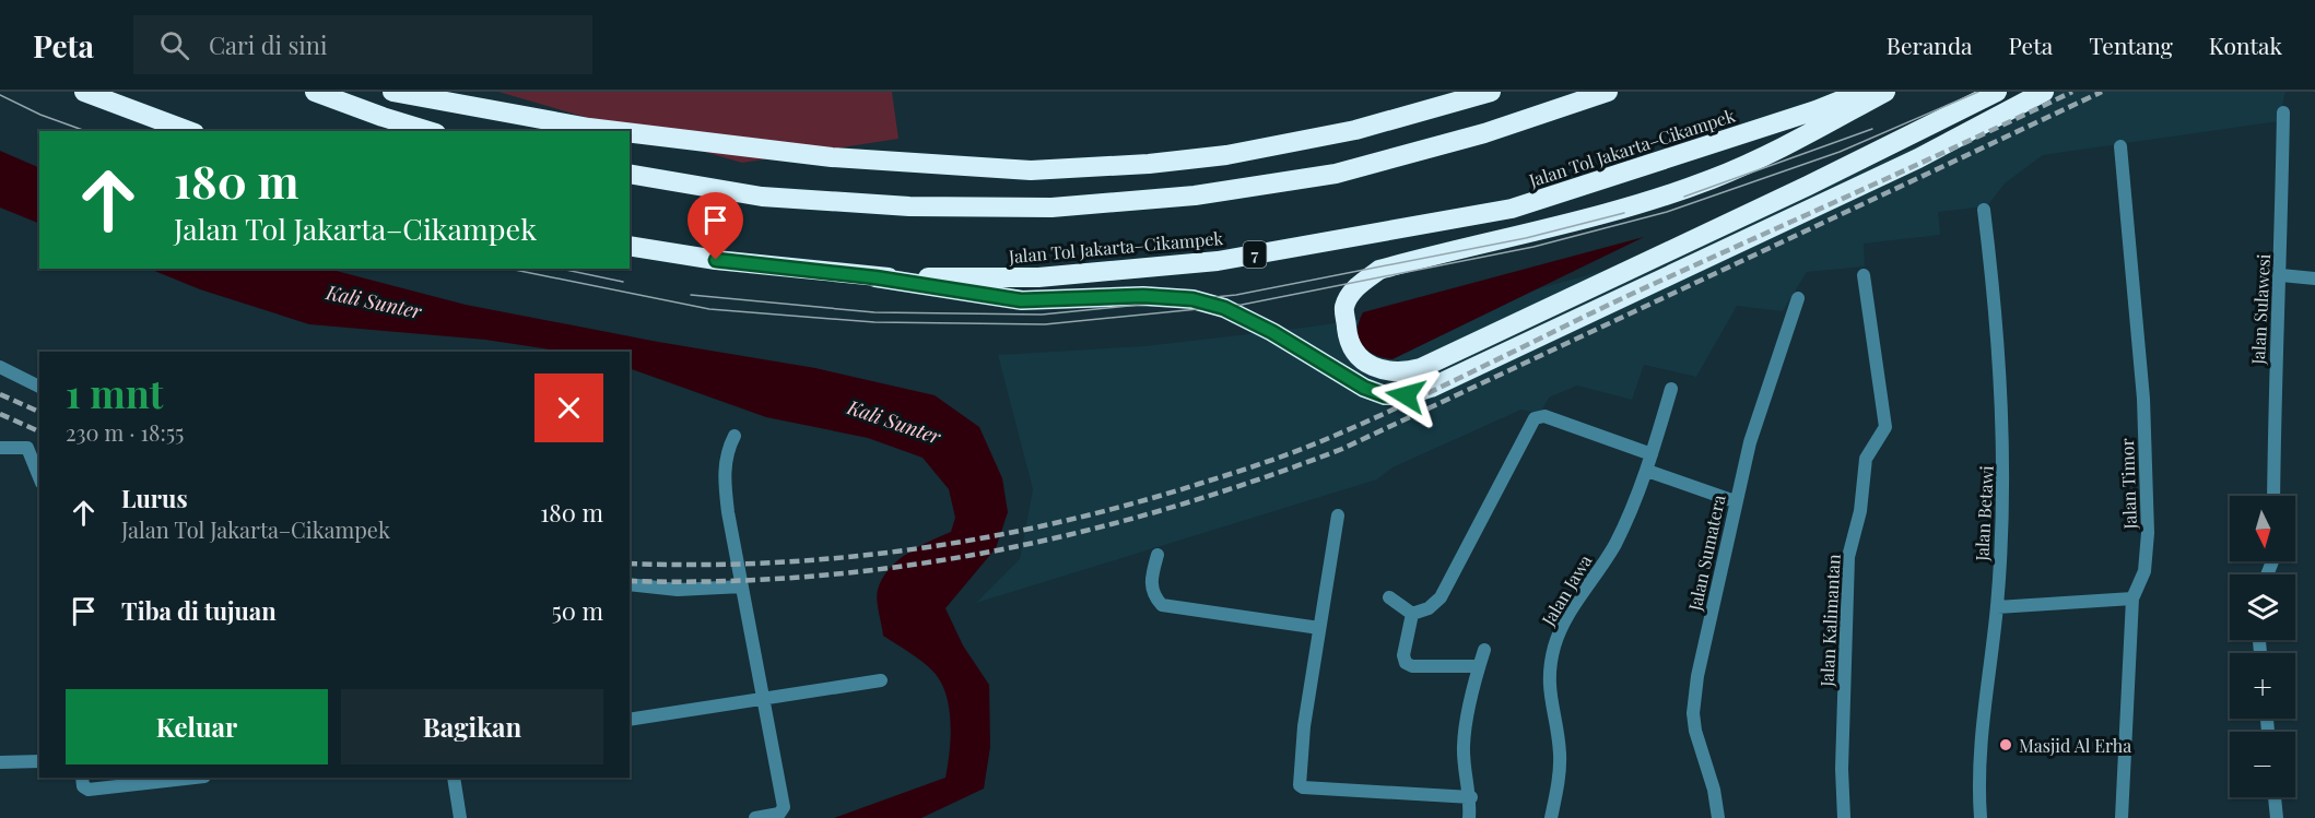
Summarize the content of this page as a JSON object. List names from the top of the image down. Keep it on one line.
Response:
{"streets":{"highway":["Jalan Tol Jakarta–Cikampek","7"],"street":["Jalan Sulawesi","Jalan Timor","Jalan Betawi","Jalan Sumatera","Jalan Jawa","Jalan Kalimantan"]},"water":["Kali Sunter"],"places":["Masjid Al Erha"],"north":"bottom","page":{"header":"Peta","search":"Cari di sini","nav":["Beranda","Peta","Tentang","Kontak"],"turn":["180 m","Jalan Tol Jakarta–Cikampek"],"heading":["1 mnt","230 m · 18:55"],"list":[{"name":"Lurus","note":"Jalan Tol Jakarta–Cikampek","value":"180 m"},{"name":"Tiba di tujuan","value":"50 m"}],"map_buttons":["+","−"],"buttons":["Keluar","Bagikan"]}}
